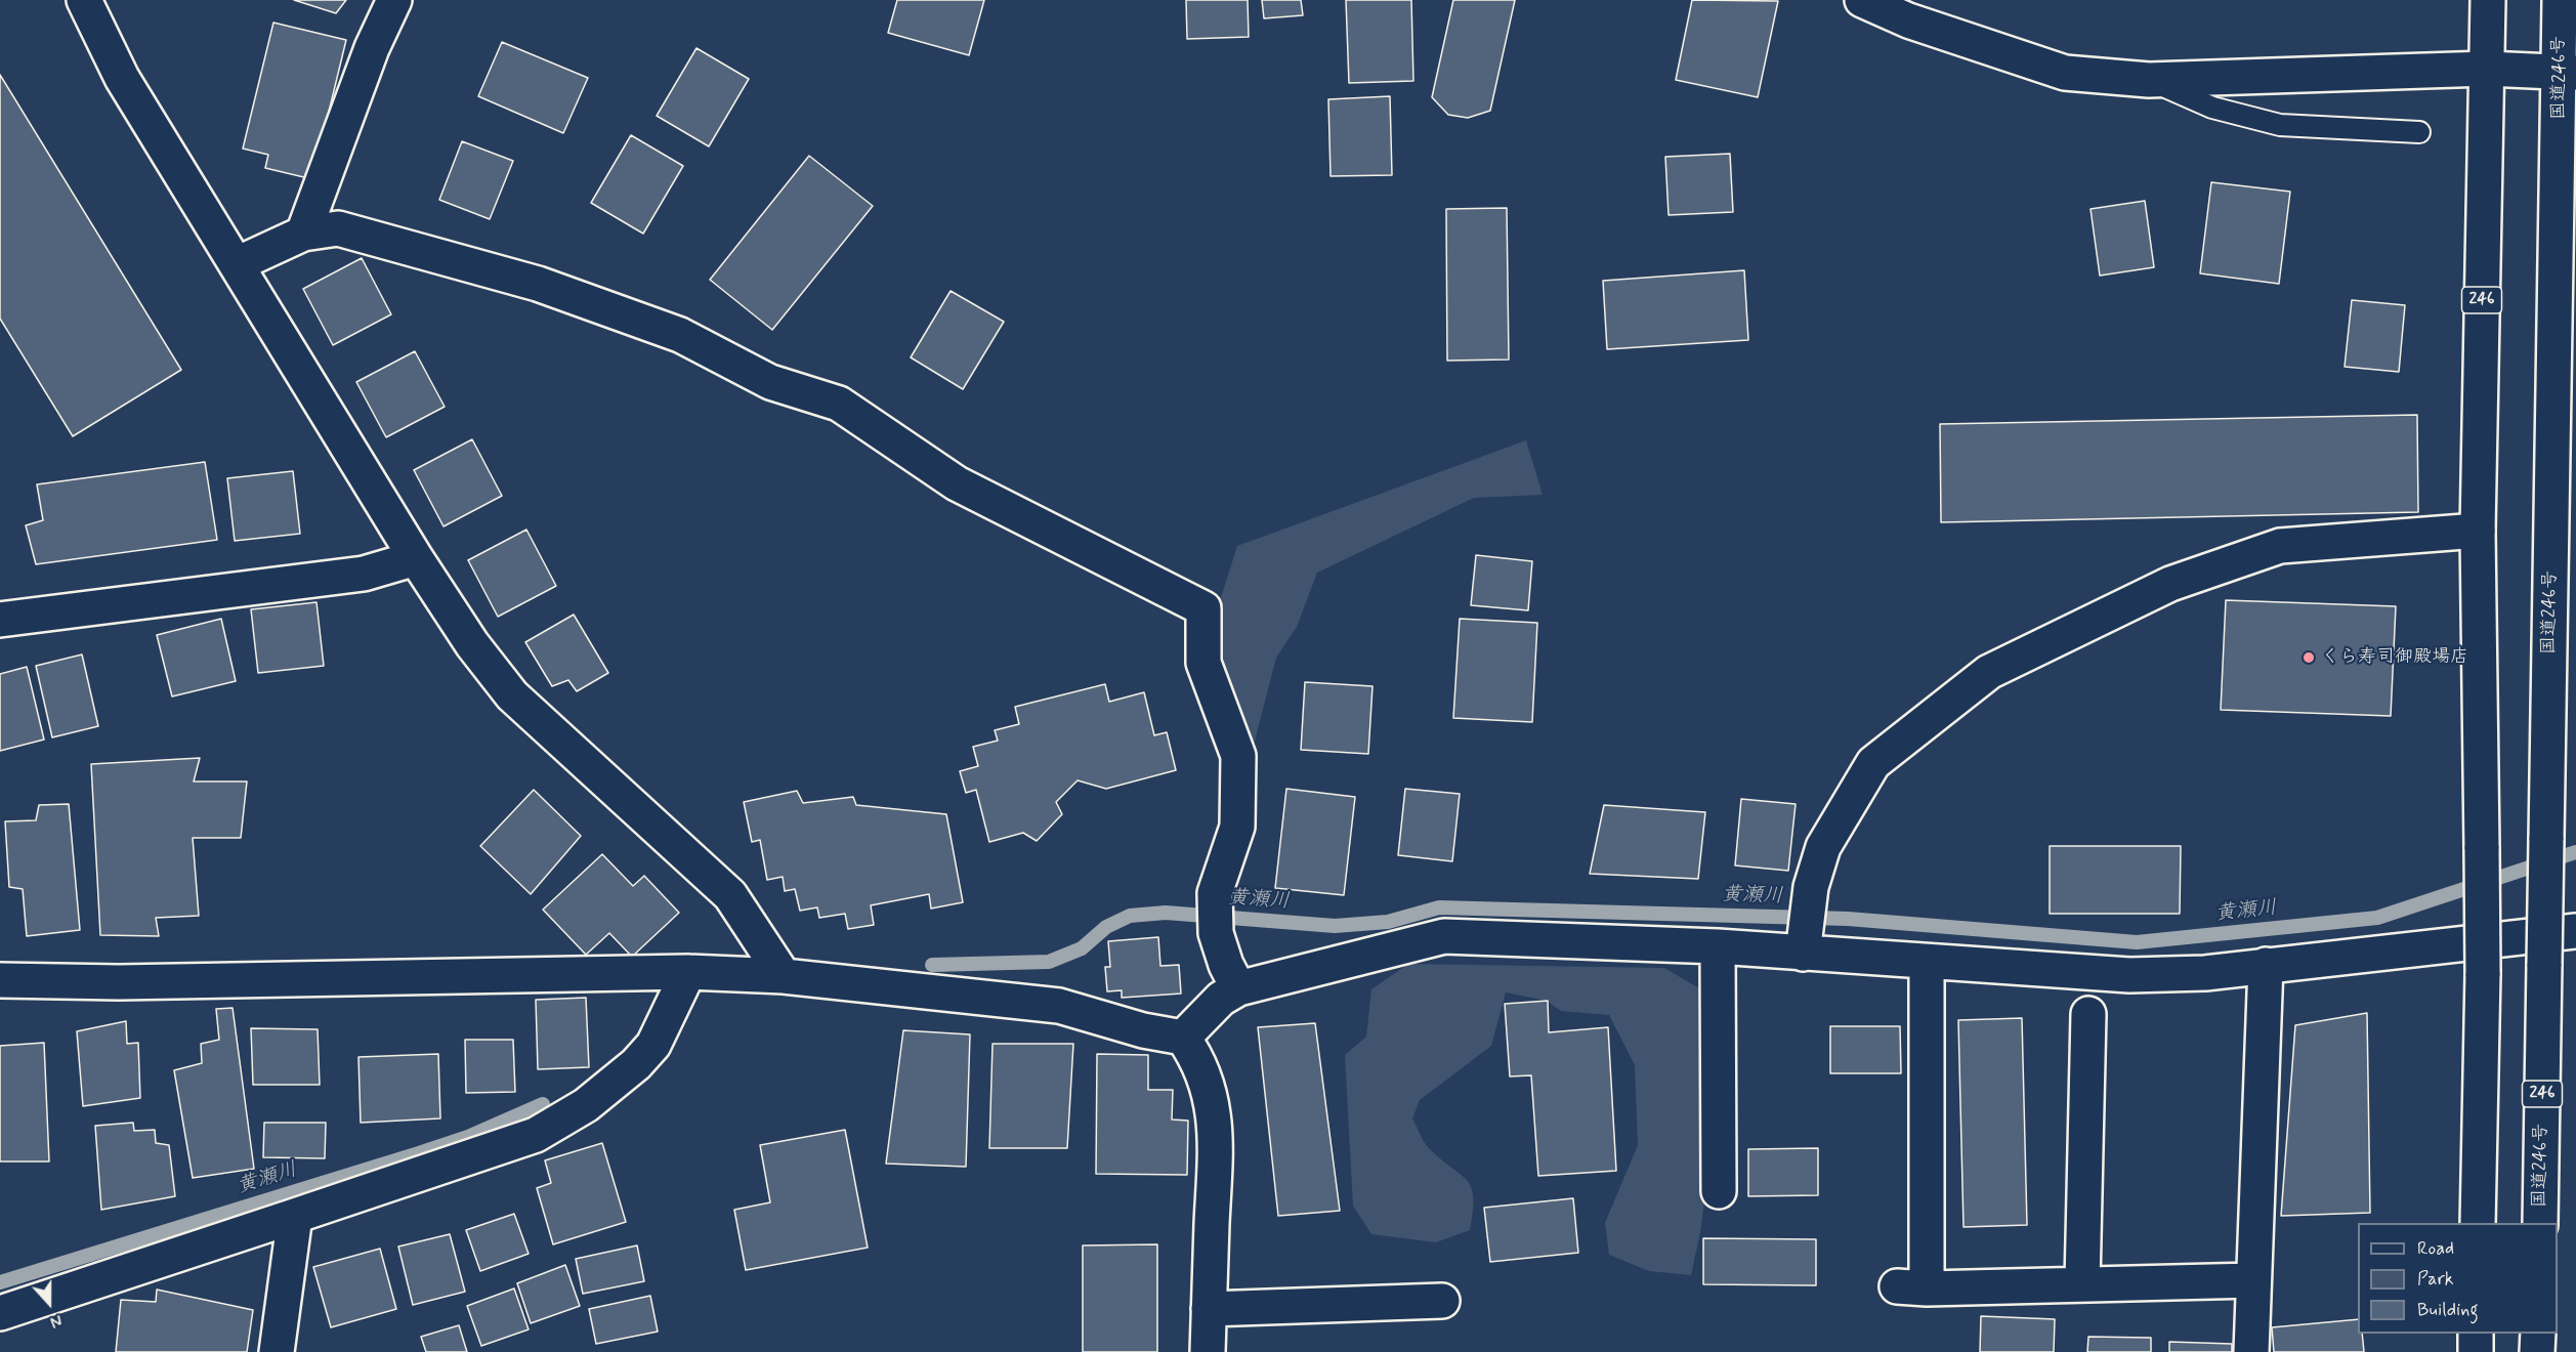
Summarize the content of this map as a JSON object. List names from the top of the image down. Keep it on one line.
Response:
{"streets":{"main road":["国道246号","246"]},"water":["黄瀬川"],"places":["くら寿司御殿場店"],"legend":["Road","Park","Building"],"north":"bottom"}
